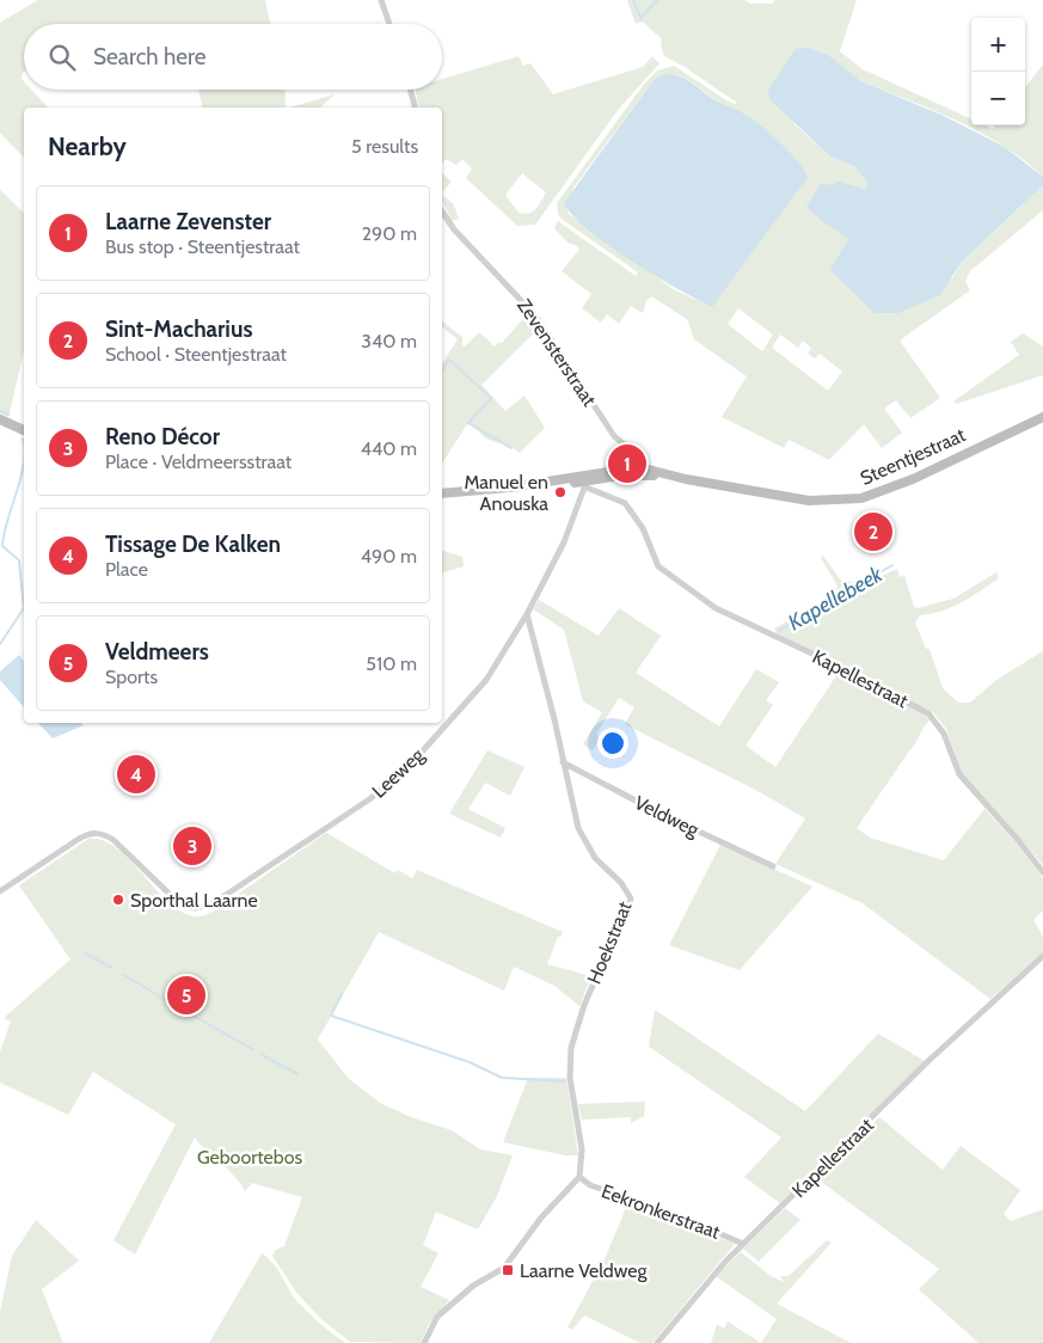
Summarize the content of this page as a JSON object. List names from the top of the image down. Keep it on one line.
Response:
{"streets":{"street":["Zevensterstraat","Steentjestraat","Kapellestraat","Leeweg","Veldweg","Hoekstraat","Eekronkerstraat"]},"crossings":[["Zevensterstraat","Steentjestraat"],["Steentjestraat","Kapellestraat"],["Kapellestraat","Eekronkerstraat"],["Leeweg","Hoekstraat"],["Veldweg","Hoekstraat"],["Hoekstraat","Eekronkerstraat"]],"water":["Kapellebeek"],"parks":["Geboortebos"],"places":{"other":["Manuel en Anouska","Sporthal Laarne"],"transit":["Laarne Veldweg"]},"page":{"map_buttons":["+","−"],"search":"Search here","heading":["Nearby","5 results"],"list":[{"mark":"1","name":"Laarne Zevenster","note":"Bus stop · Steentjestraat","value":"290 m"},{"mark":"2","name":"Sint-Macharius","note":"School · Steentjestraat","value":"340 m"},{"mark":"3","name":"Reno Décor","note":"Place · Veldmeersstraat","value":"440 m"},{"mark":"4","name":"Tissage De Kalken","note":"Place","value":"490 m"},{"mark":"5","name":"Veldmeers","note":"Sports","value":"510 m"}],"pins":["1","2","4","3","5"]}}
